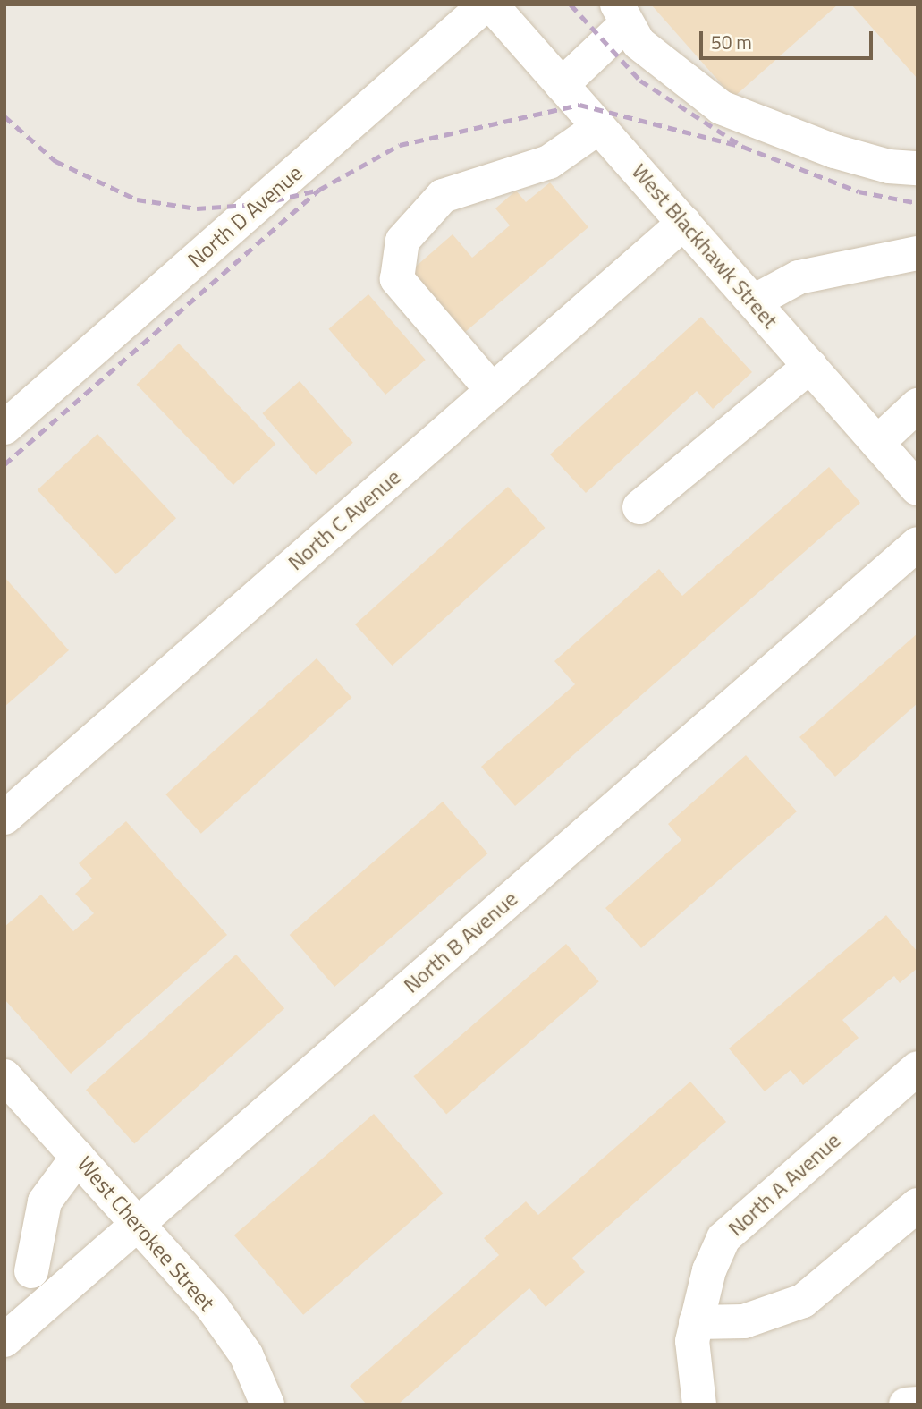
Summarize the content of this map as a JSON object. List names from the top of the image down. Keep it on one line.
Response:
{"streets":{"street":["North D Avenue","West Blackhawk Street","North C Avenue","North B Avenue","North A Avenue","West Cherokee Street"]},"crossings":[["North D Avenue","West Blackhawk Street"],["West Blackhawk Street","North C Avenue"],["North B Avenue","West Cherokee Street"]],"scale_bar":"50 m"}
